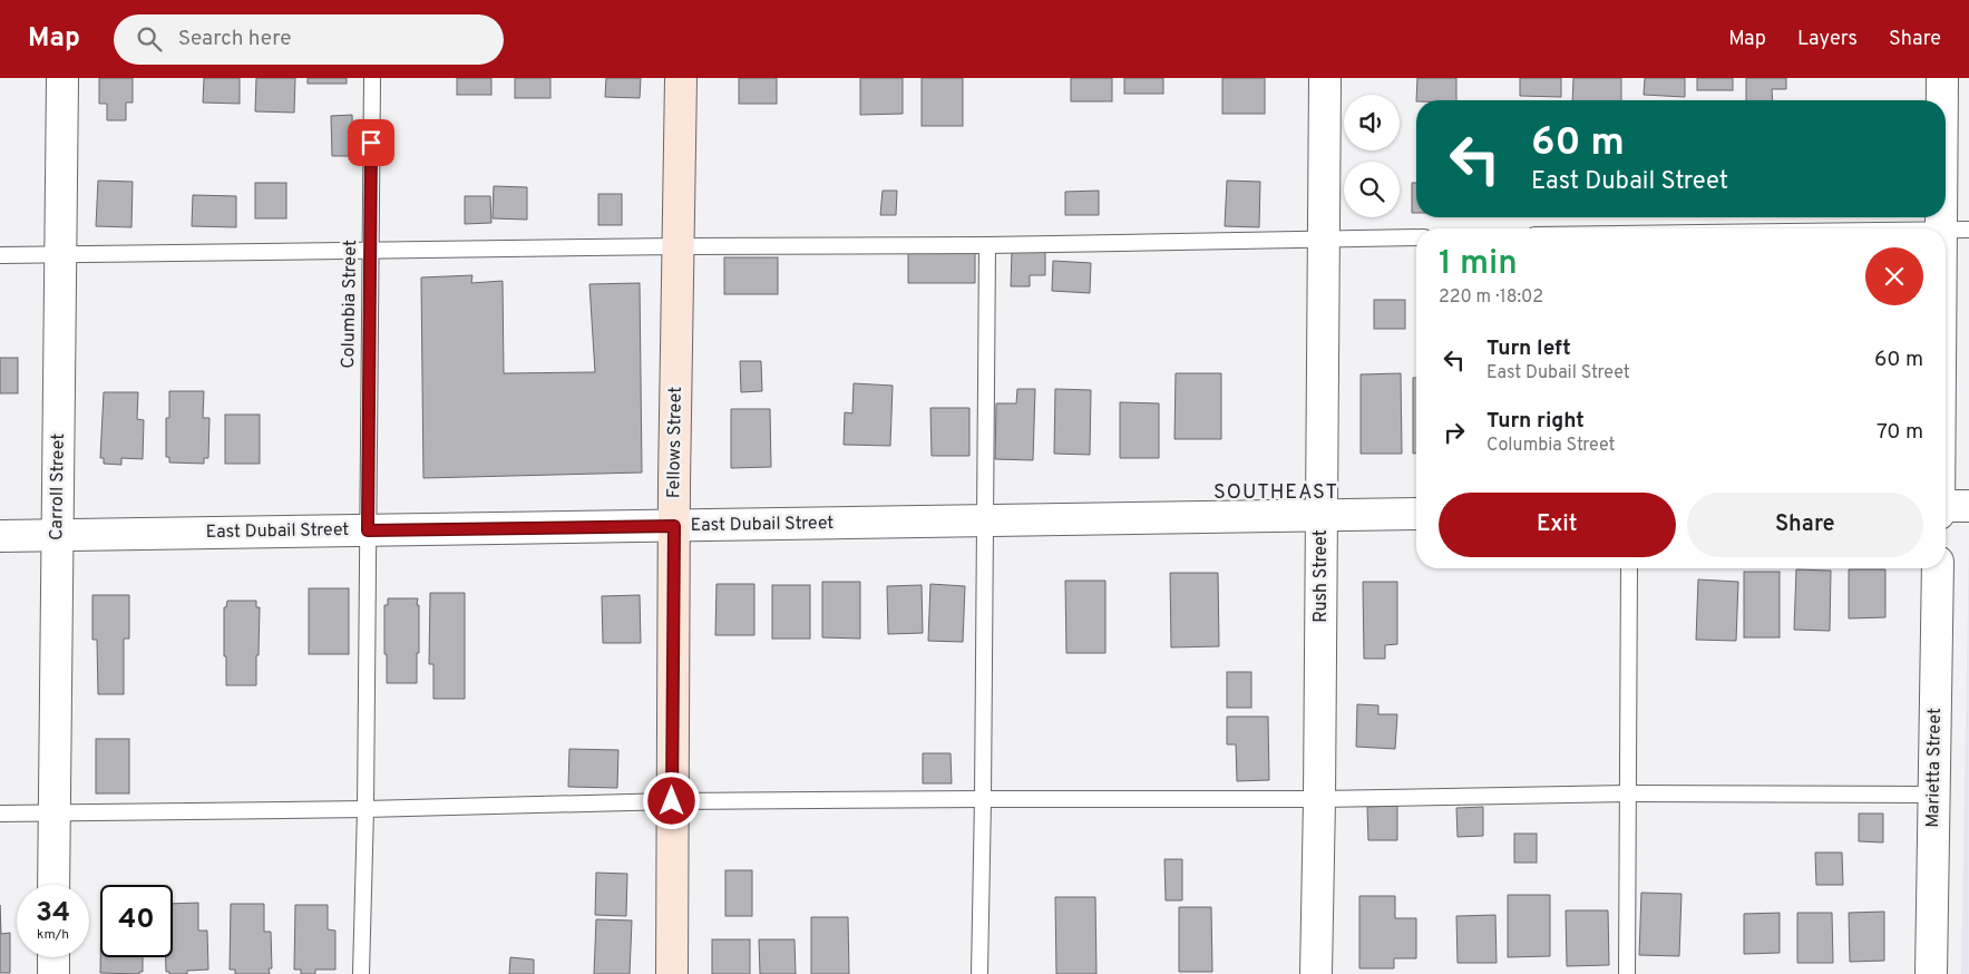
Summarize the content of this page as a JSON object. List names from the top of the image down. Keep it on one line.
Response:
{"streets":{"street":["Fellows Street","Carroll Street","East Dubail Street","Rush Street","Marietta Street"],"lane":["Columbia Street"]},"crossings":[["Columbia Street","East Dubail Street"],["Fellows Street","East Dubail Street"],["Carroll Street","East Dubail Street"],["East Dubail Street","Rush Street"]],"districts":["SOUTHEAST"],"page":{"header":"Map","search":"Search here","nav":["Map","Layers","Share"],"turn":["60 m","East Dubail Street"],"heading":["1 min","220 m · 18:02"],"list":[{"name":"Turn left","note":"East Dubail Street","value":"60 m"},{"name":"Turn right","note":"Columbia Street","value":"70 m"}],"buttons":["Exit","Share"],"speed":"34 km/h","limit":"40"}}
